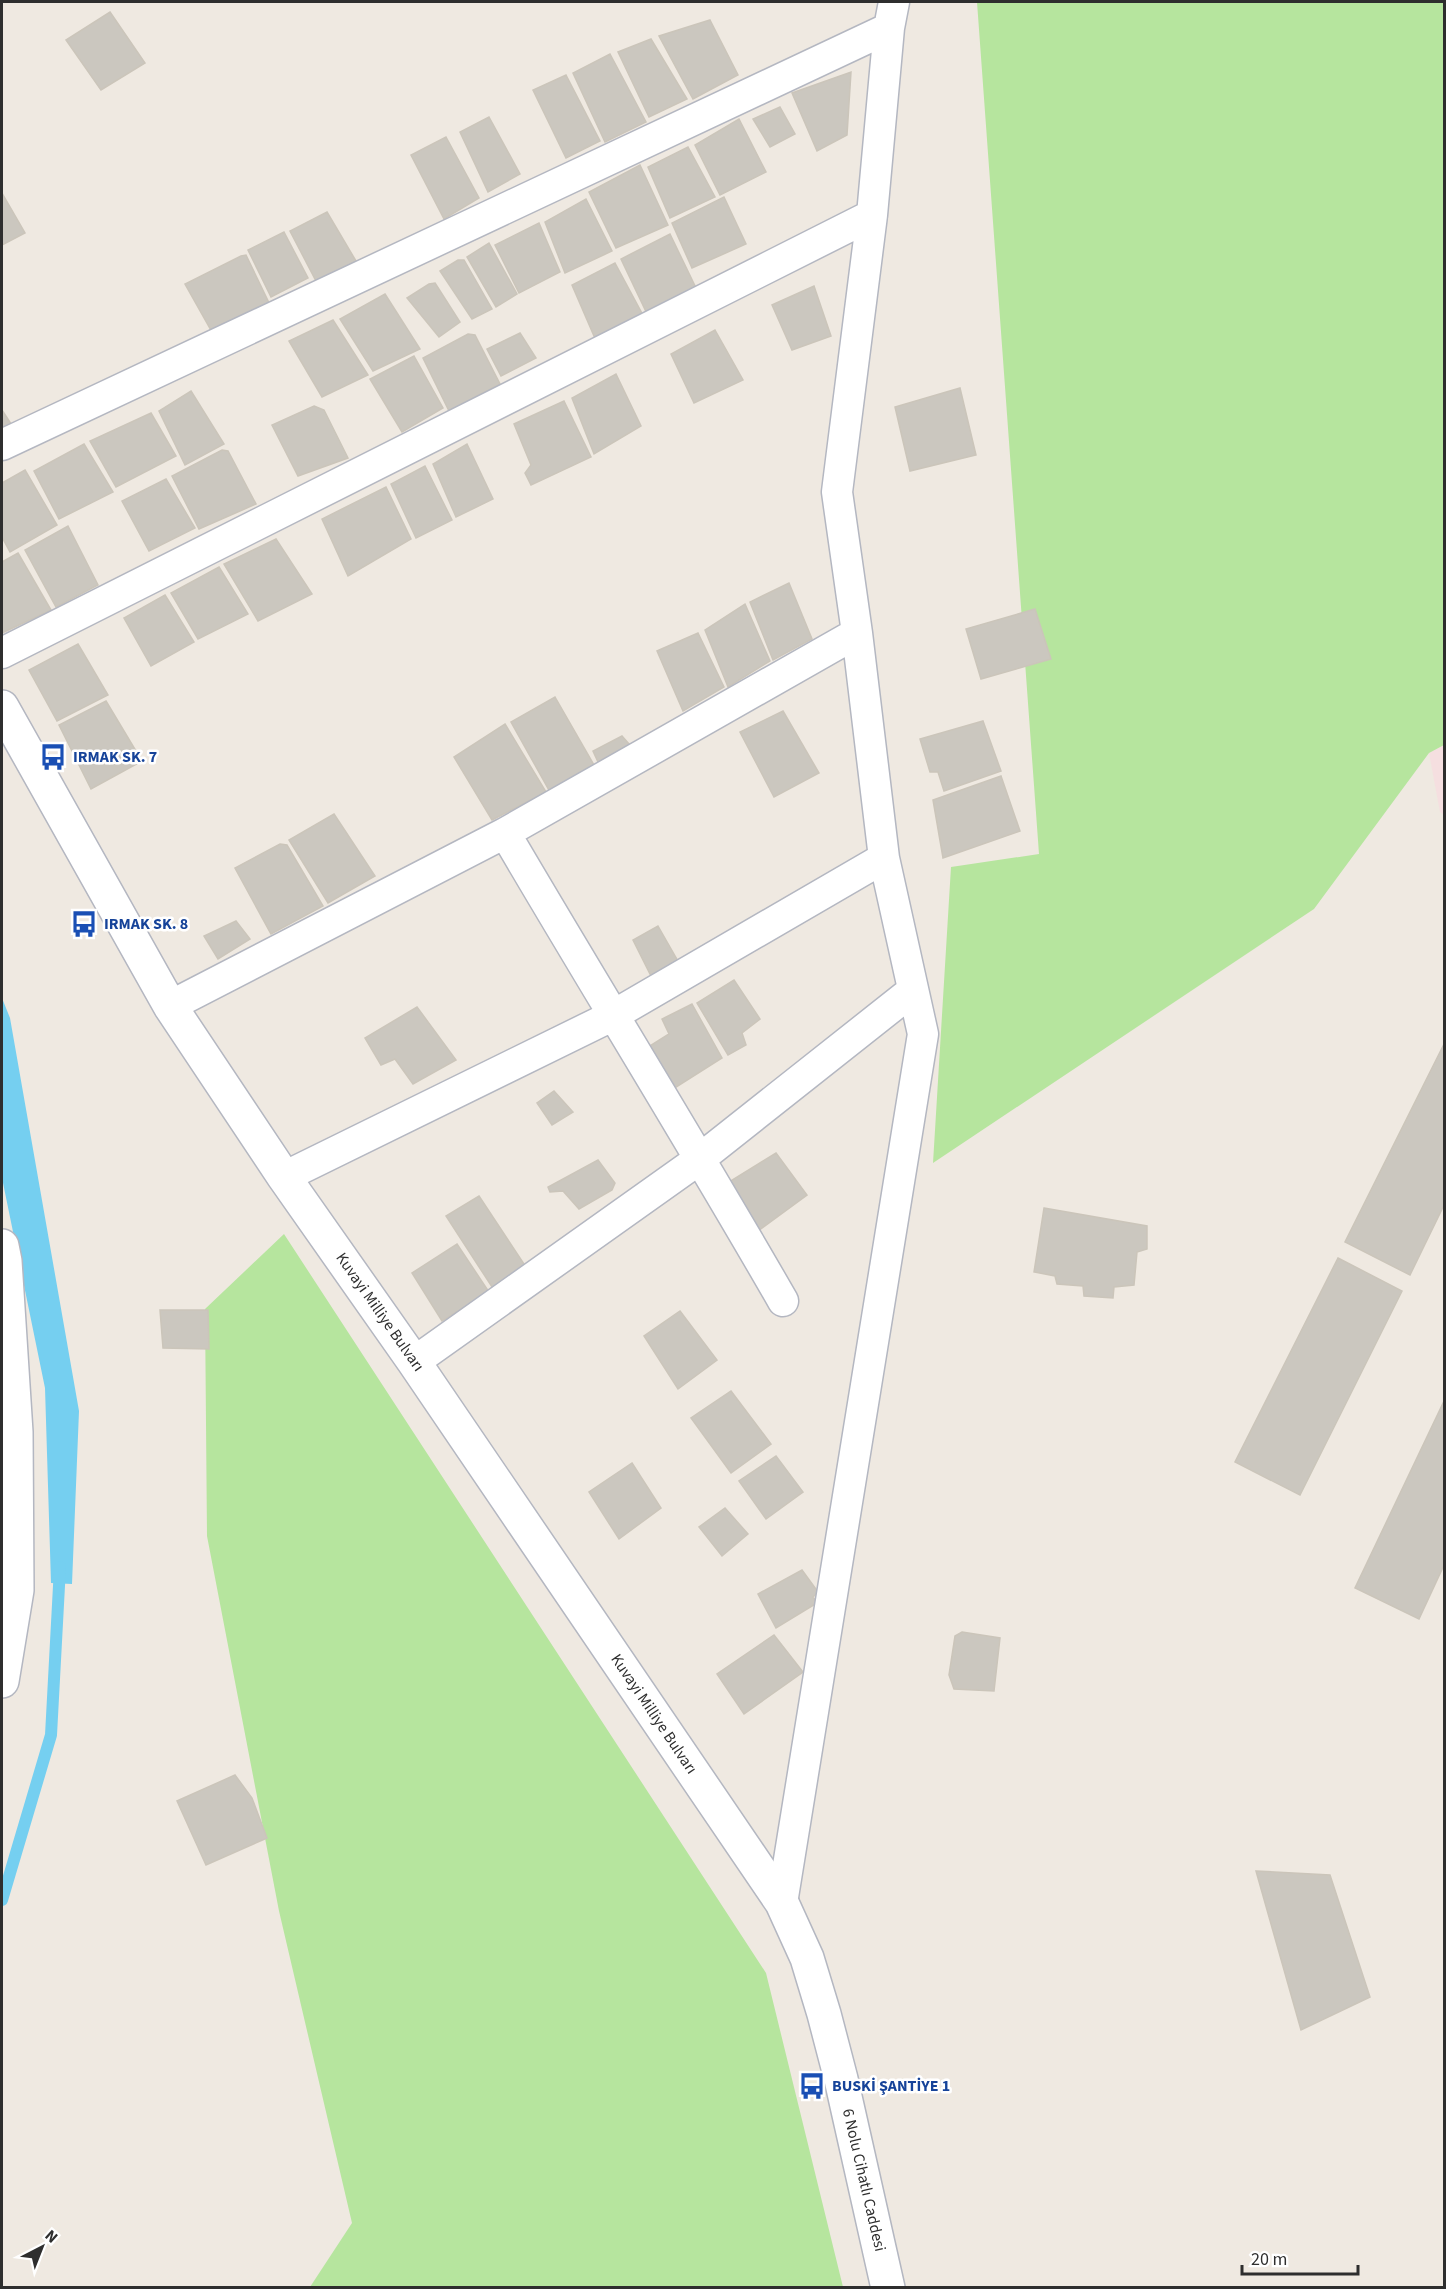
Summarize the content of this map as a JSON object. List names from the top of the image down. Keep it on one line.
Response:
{"streets":{"street":["Kuvayi Milliye Bulvarı","6 Nolu Cihatlı Caddesi"]},"crossings":[["Kuvayi Milliye Bulvarı","6 Nolu Cihatlı Caddesi"]],"places":{"bus stop":["IRMAK SK. 7","IRMAK SK. 8","BUSKİ ŞANTİYE 1"]},"scale_bar":"20 m","north":"top right"}
